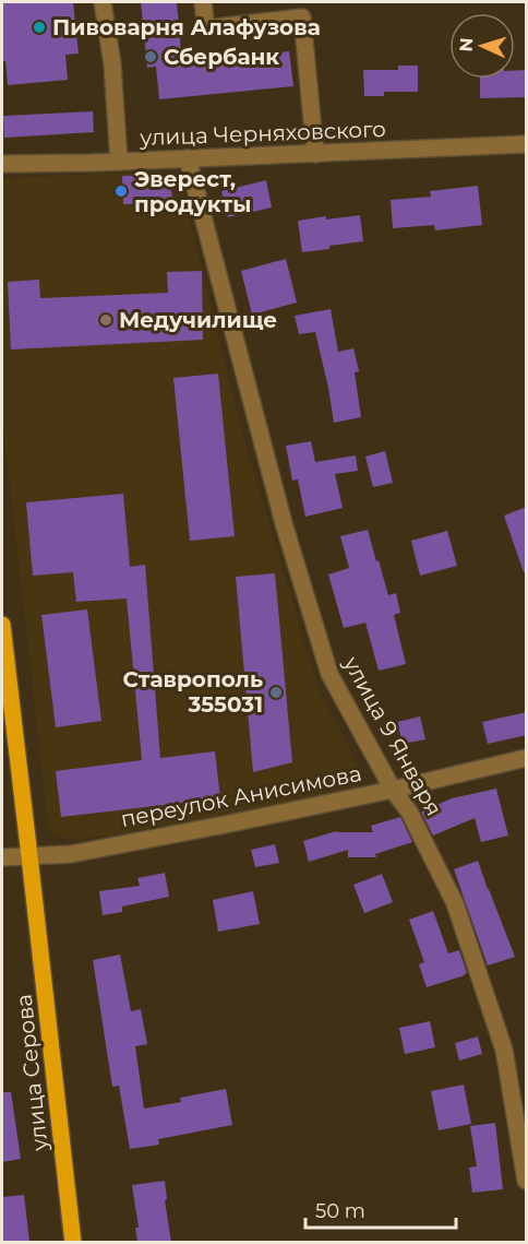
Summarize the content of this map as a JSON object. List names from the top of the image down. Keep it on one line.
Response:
{"streets":{"main road":["улица Серова"],"street":["улица Черняховского","улица 9 Января","переулок Анисимова"]},"crossings":[["улица Черняховского","улица 9 Января"],["улица 9 Января","переулок Анисимова"],["переулок Анисимова","улица Серова"]],"places":["Пивоварня Алафузова","Сбербанк","Эверест, продукты","Медучилище","Ставрополь 355031"],"scale_bar":"50 m","north":"left"}
